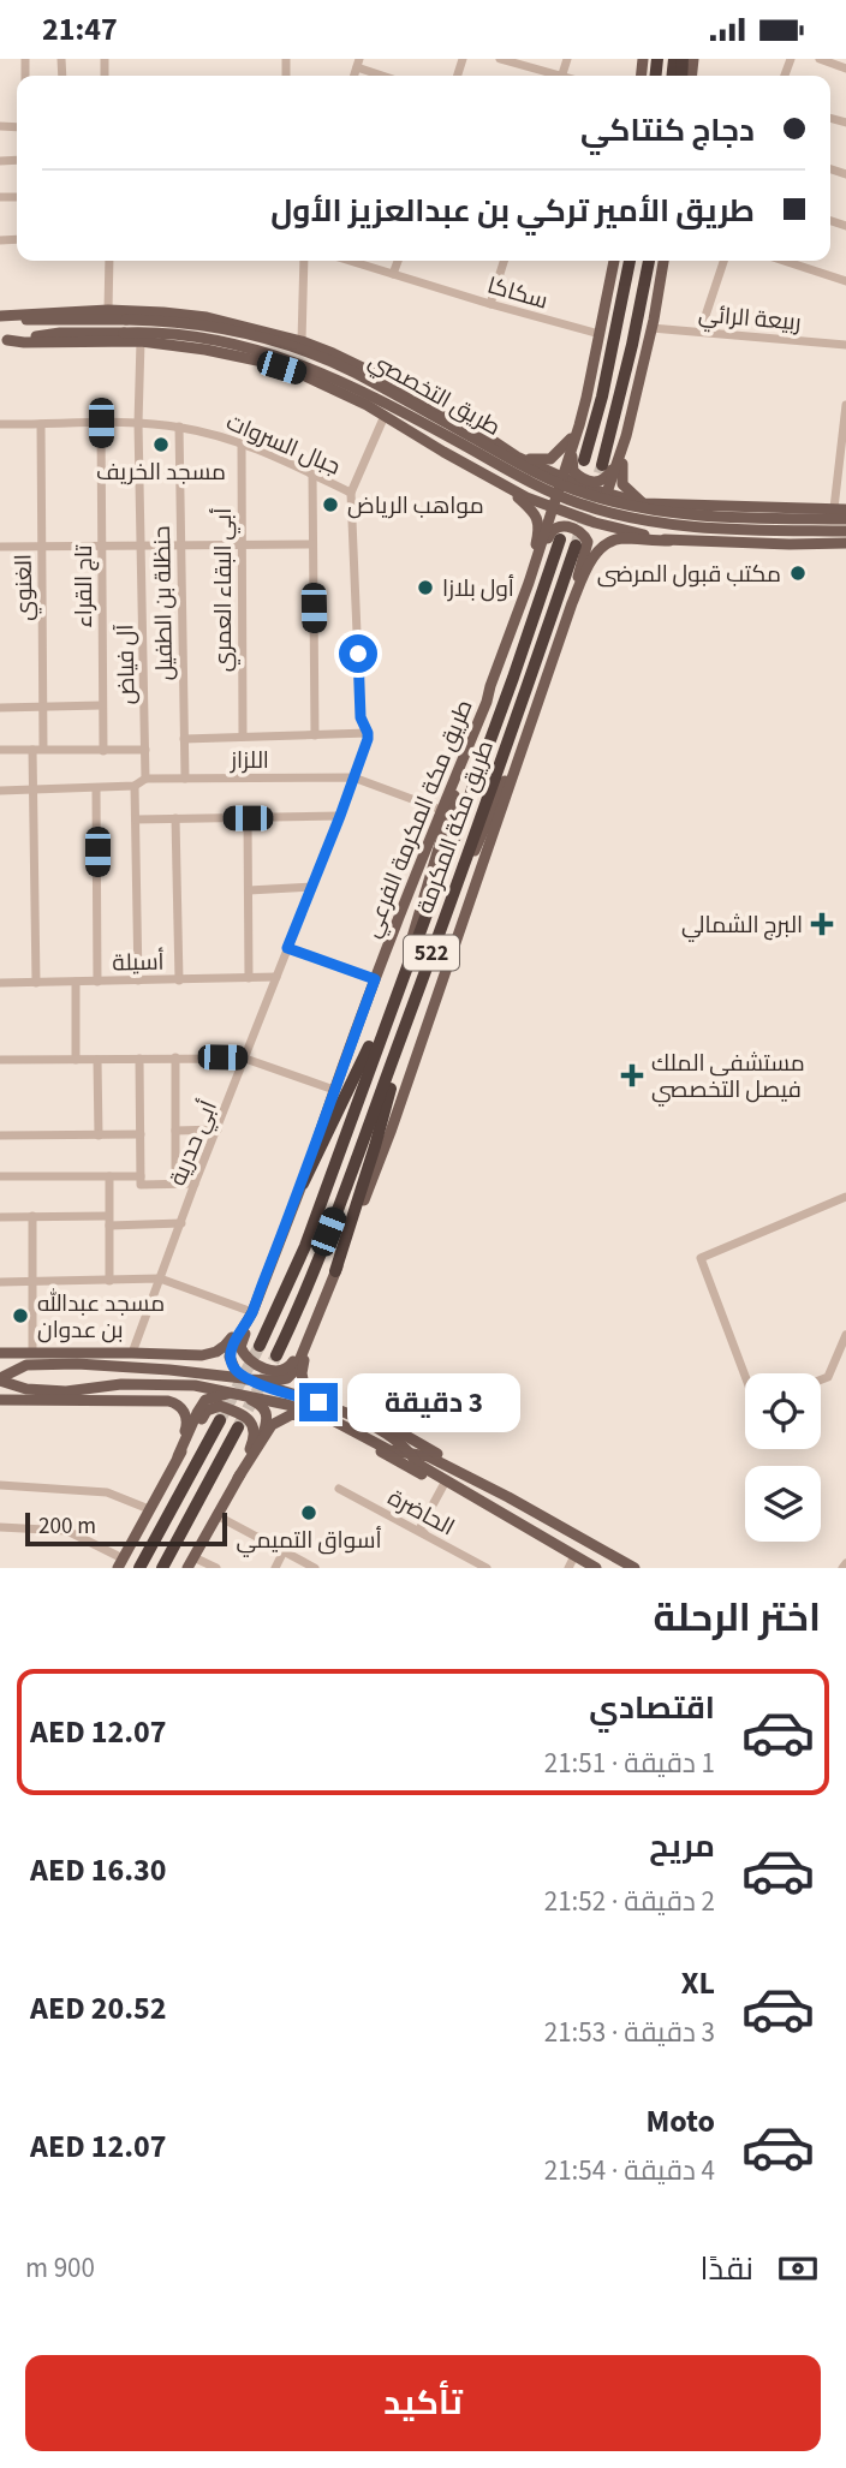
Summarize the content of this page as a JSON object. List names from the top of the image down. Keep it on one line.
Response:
{"streets":{"highway":["طريق مكة المكرمة","522"],"main road":["طريق التخصصي","طريق مكة المكرمة الفرعي"],"street":["سكاكا","ربيعة الرائي","جبال السروات","تاج القراء","الغنوي","أبي البقاء العمري","حنظلة بن الطفيل","آل فياض","اللزاز","أسيلة","أبي حدرية","الحاضرة"]},"crossings":[["سكاكا","طريق مكة المكرمة الفرعي"],["جبال السروات","تاج القراء"],["جبال السروات","الغنوي"],["جبال السروات","أبي البقاء العمري"],["جبال السروات","حنظلة بن الطفيل"],["جبال السروات","آل فياض"],["جبال السروات","أبي حدرية"],["حنظلة بن الطفيل","اللزاز"],["آل فياض","اللزاز"],["اللزاز","أبي حدرية"],["أسيلة","أبي حدرية"]],"places":{"other":["مسجد الخريف","مواهب الرياض","مكتب قبول المرضى","أول بلازا","مسجد عبدالله بن عدوان","أسواق التميمي"],"health":["البرج الشمالي","مستشفى الملك فيصل التخصصي"]},"scale_bar":"200 m","page":{"status":"21:47","banner":["دجاج كنتاكي","طريق الأمير تركي بن عبدالعزيز الأول"],"bubble":"3 دقيقة","scale":"200 m","heading":"اختر الرحلة","list":[{"name":"اقتصادي","note":"1 دقيقة · 21:51","value":"AED 12.07"},{"name":"مريح","note":"2 دقيقة · 21:52","value":"AED 16.30"},{"name":"XL","note":"3 دقيقة · 21:53","value":"AED 20.52"},{"name":"Moto","note":"4 دقيقة · 21:54","value":"AED 12.07"}],"pay":["نقدًا","900 m"],"buttons":"تأكيد"}}
